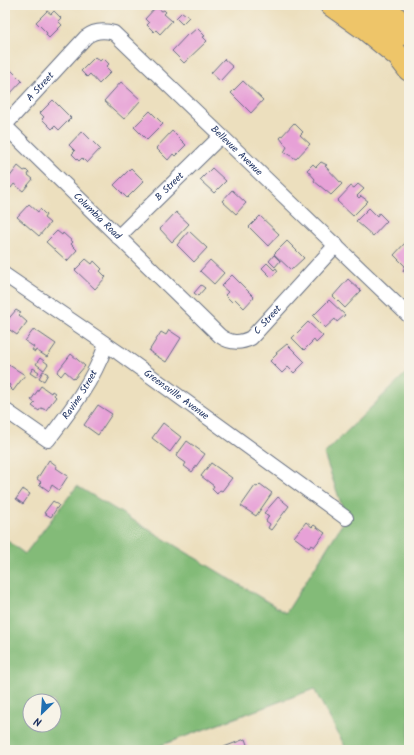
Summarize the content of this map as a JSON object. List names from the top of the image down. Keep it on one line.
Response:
{"streets":{"street":["A Street","Bellevue Avenue","B Street","Columbia Road","C Street","Ravine Street","Greensville Avenue"]},"crossings":[["A Street","Bellevue Avenue"],["A Street","Columbia Road"],["Bellevue Avenue","B Street"],["Bellevue Avenue","C Street"],["B Street","Columbia Road"],["Columbia Road","C Street"],["Ravine Street","Greensville Avenue"]],"north":"bottom left"}
